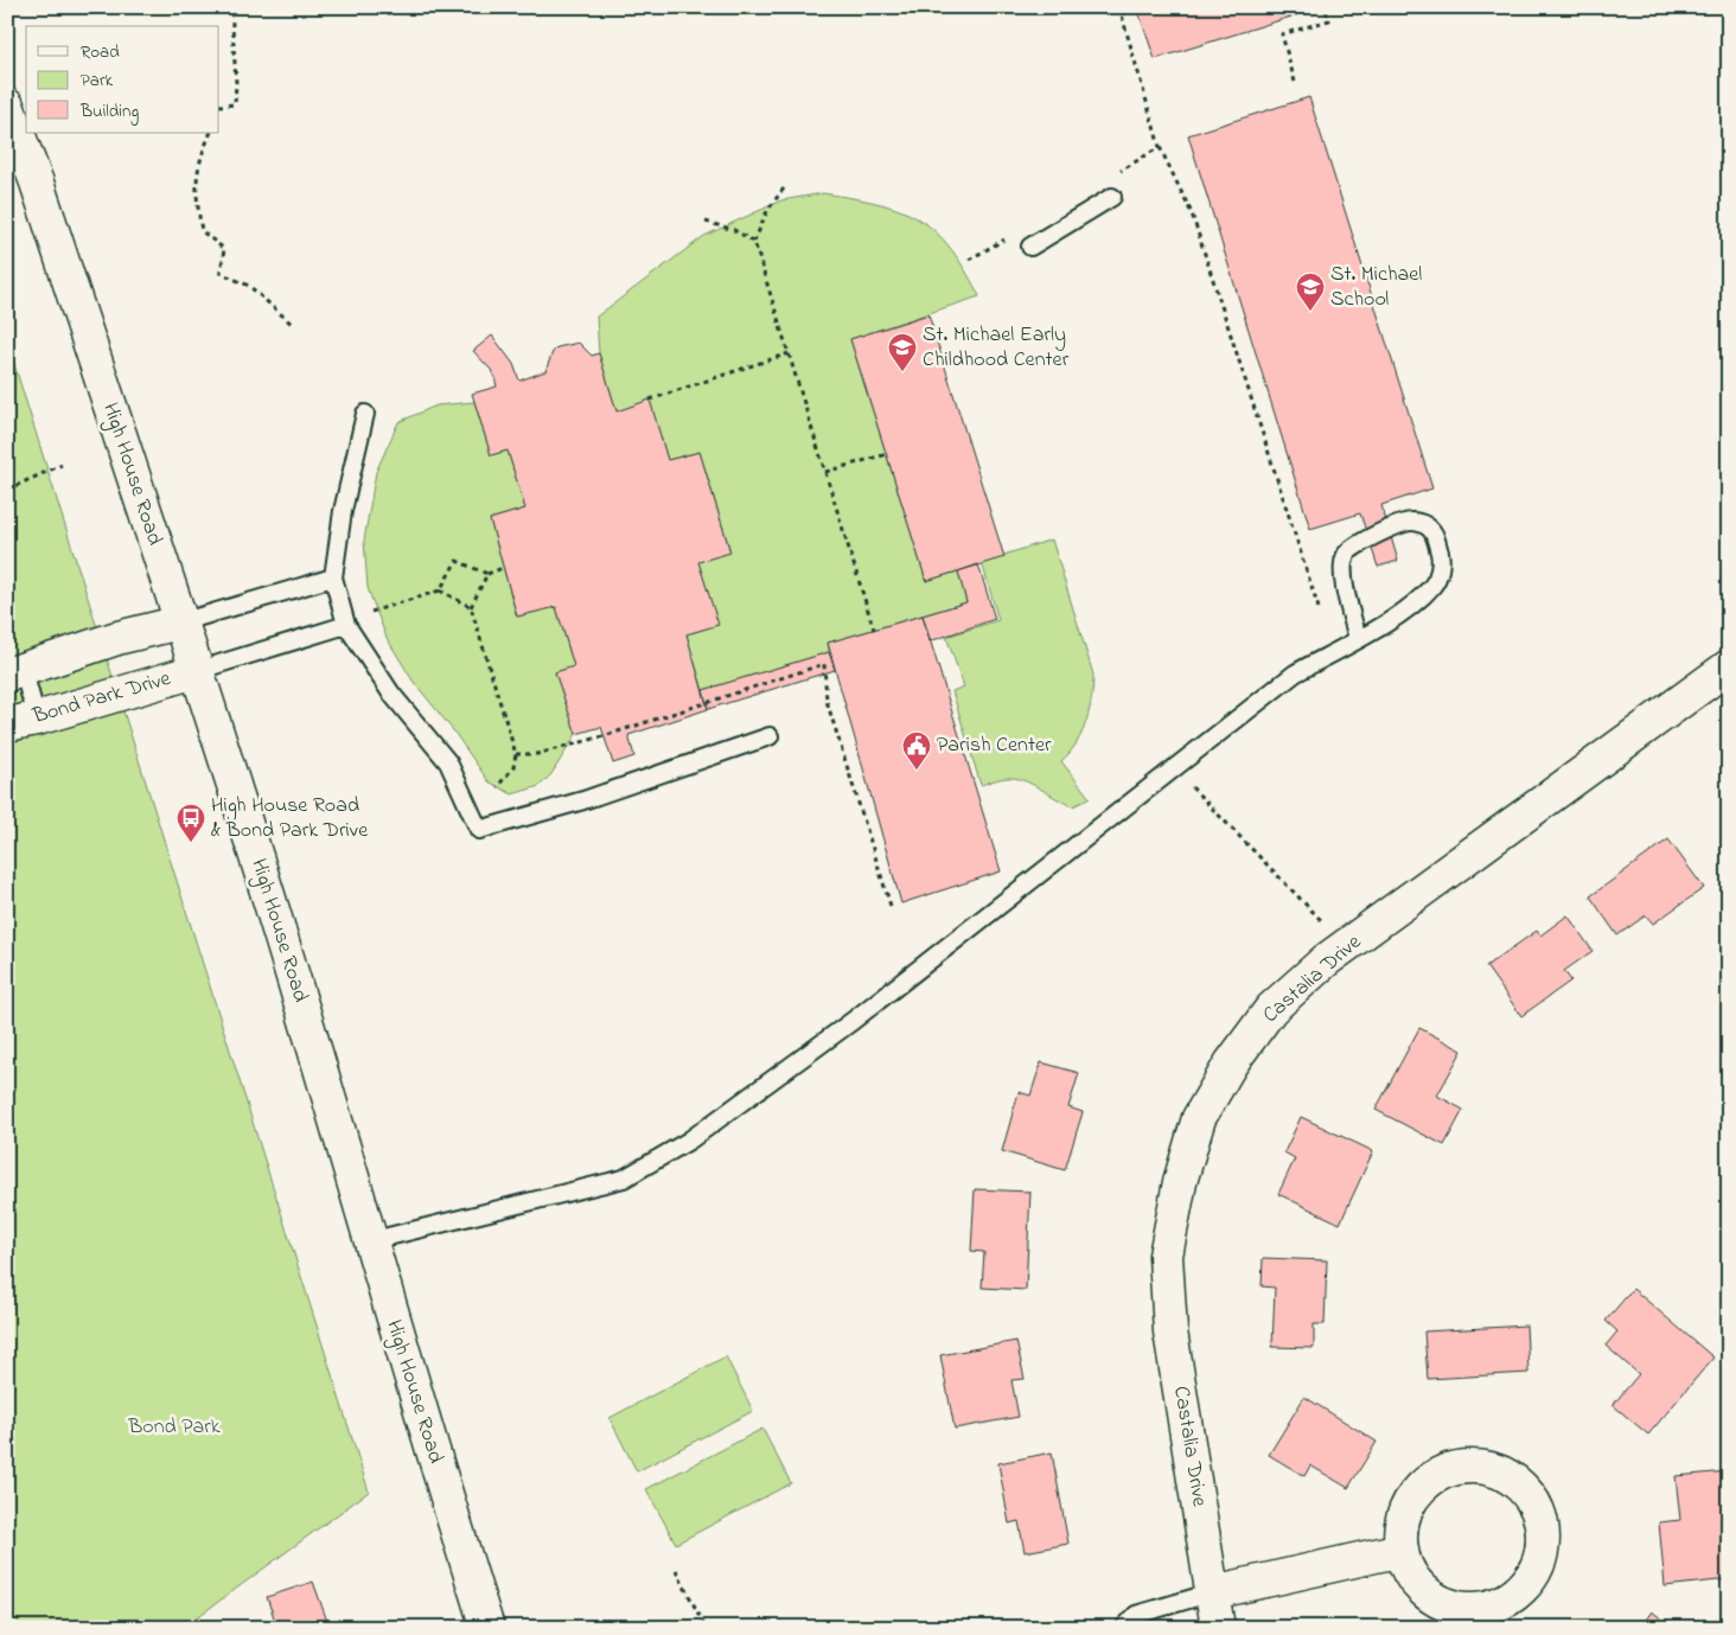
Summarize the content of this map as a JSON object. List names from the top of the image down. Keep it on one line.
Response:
{"streets":{"street":["High House Road","Bond Park Drive","Castalia Drive"]},"crossings":[["High House Road","Bond Park Drive"]],"parks":["Bond Park"],"places":{"school or university":["St. Michael School","St. Michael Early Childhood Center"],"public building":["Parish Center"],"bus stop":["High House Road & Bond Park Drive"]},"legend":["Road","Park","Building"]}
